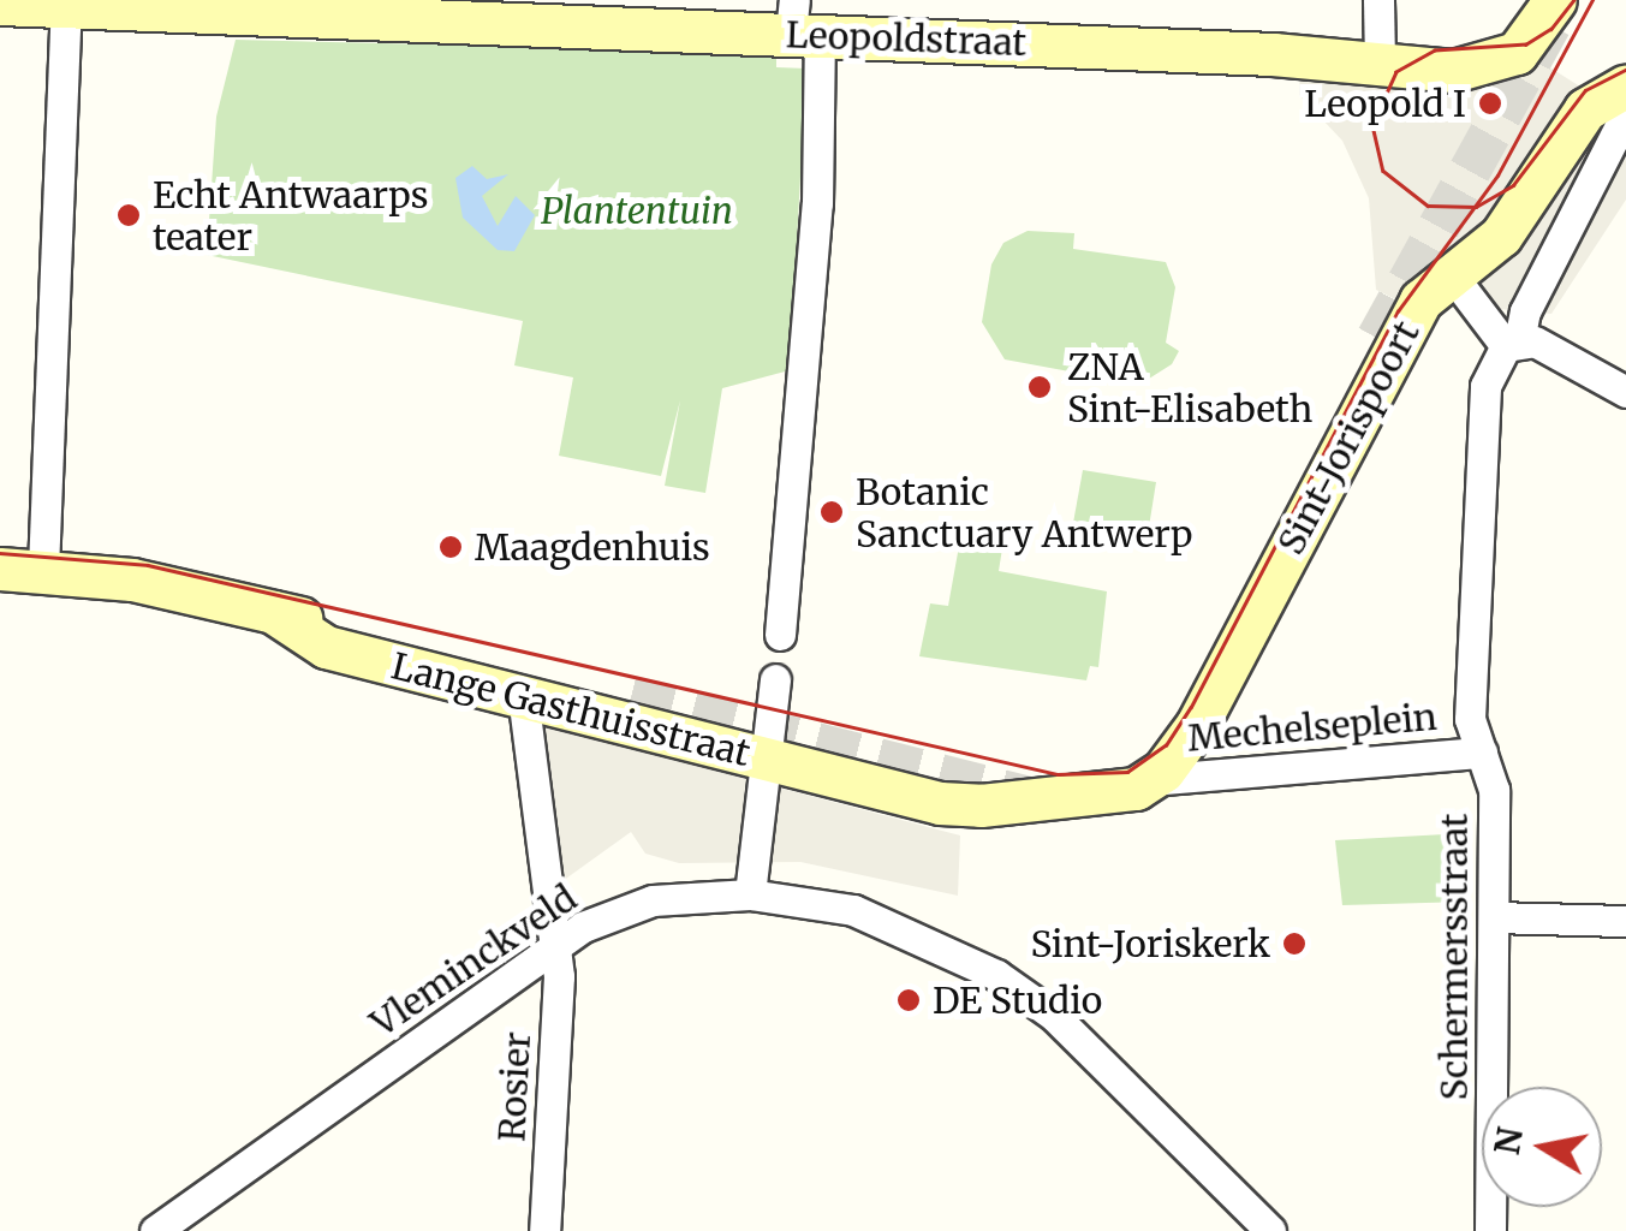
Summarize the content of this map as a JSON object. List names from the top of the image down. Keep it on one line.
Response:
{"streets":{"street":["Leopoldstraat","Sint-Jorispoort","Lange Gasthuisstraat","Mechelseplein","Schermersstraat","Vleminckveld","Rosier"]},"crossings":[["Sint-Jorispoort","Lange Gasthuisstraat"],["Sint-Jorispoort","Mechelseplein"],["Lange Gasthuisstraat","Mechelseplein"],["Lange Gasthuisstraat","Rosier"],["Mechelseplein","Schermersstraat"],["Vleminckveld","Rosier"]],"parks":["Plantentuin"],"places":["Leopold I","Echt Antwaarps teater","ZNA Sint-Elisabeth","Botanic Sanctuary Antwerp","Maagdenhuis","Sint-Joriskerk","DE Studio"],"north":"left"}
